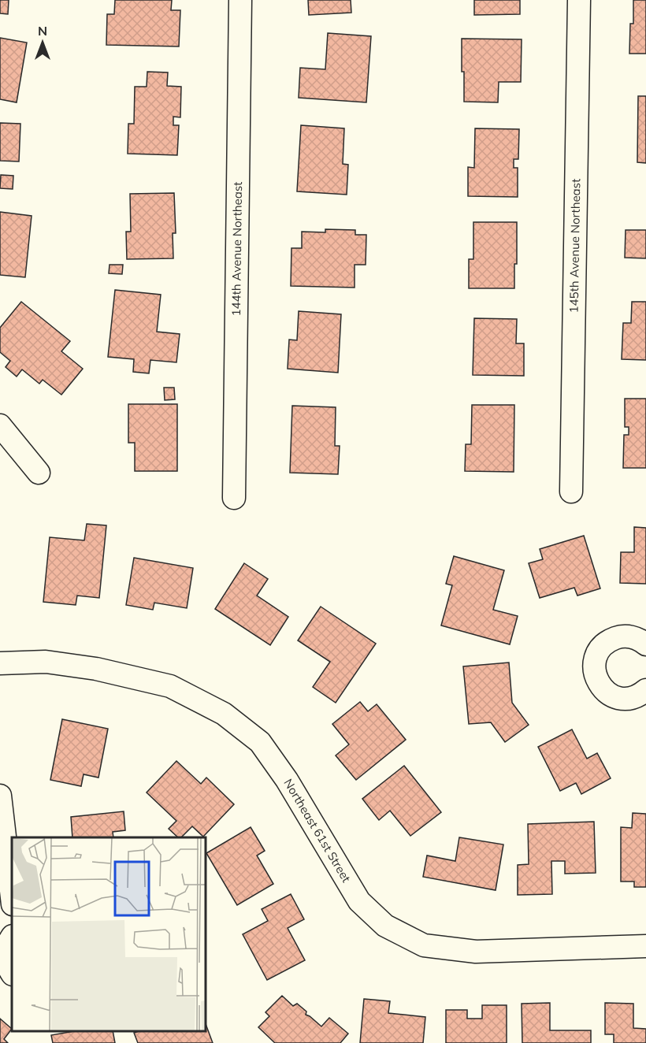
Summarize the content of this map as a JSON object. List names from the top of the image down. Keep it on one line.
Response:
{"streets":{"street":["145th Avenue Northeast","144th Avenue Northeast","Northeast 61st Street"]},"north":"top"}
